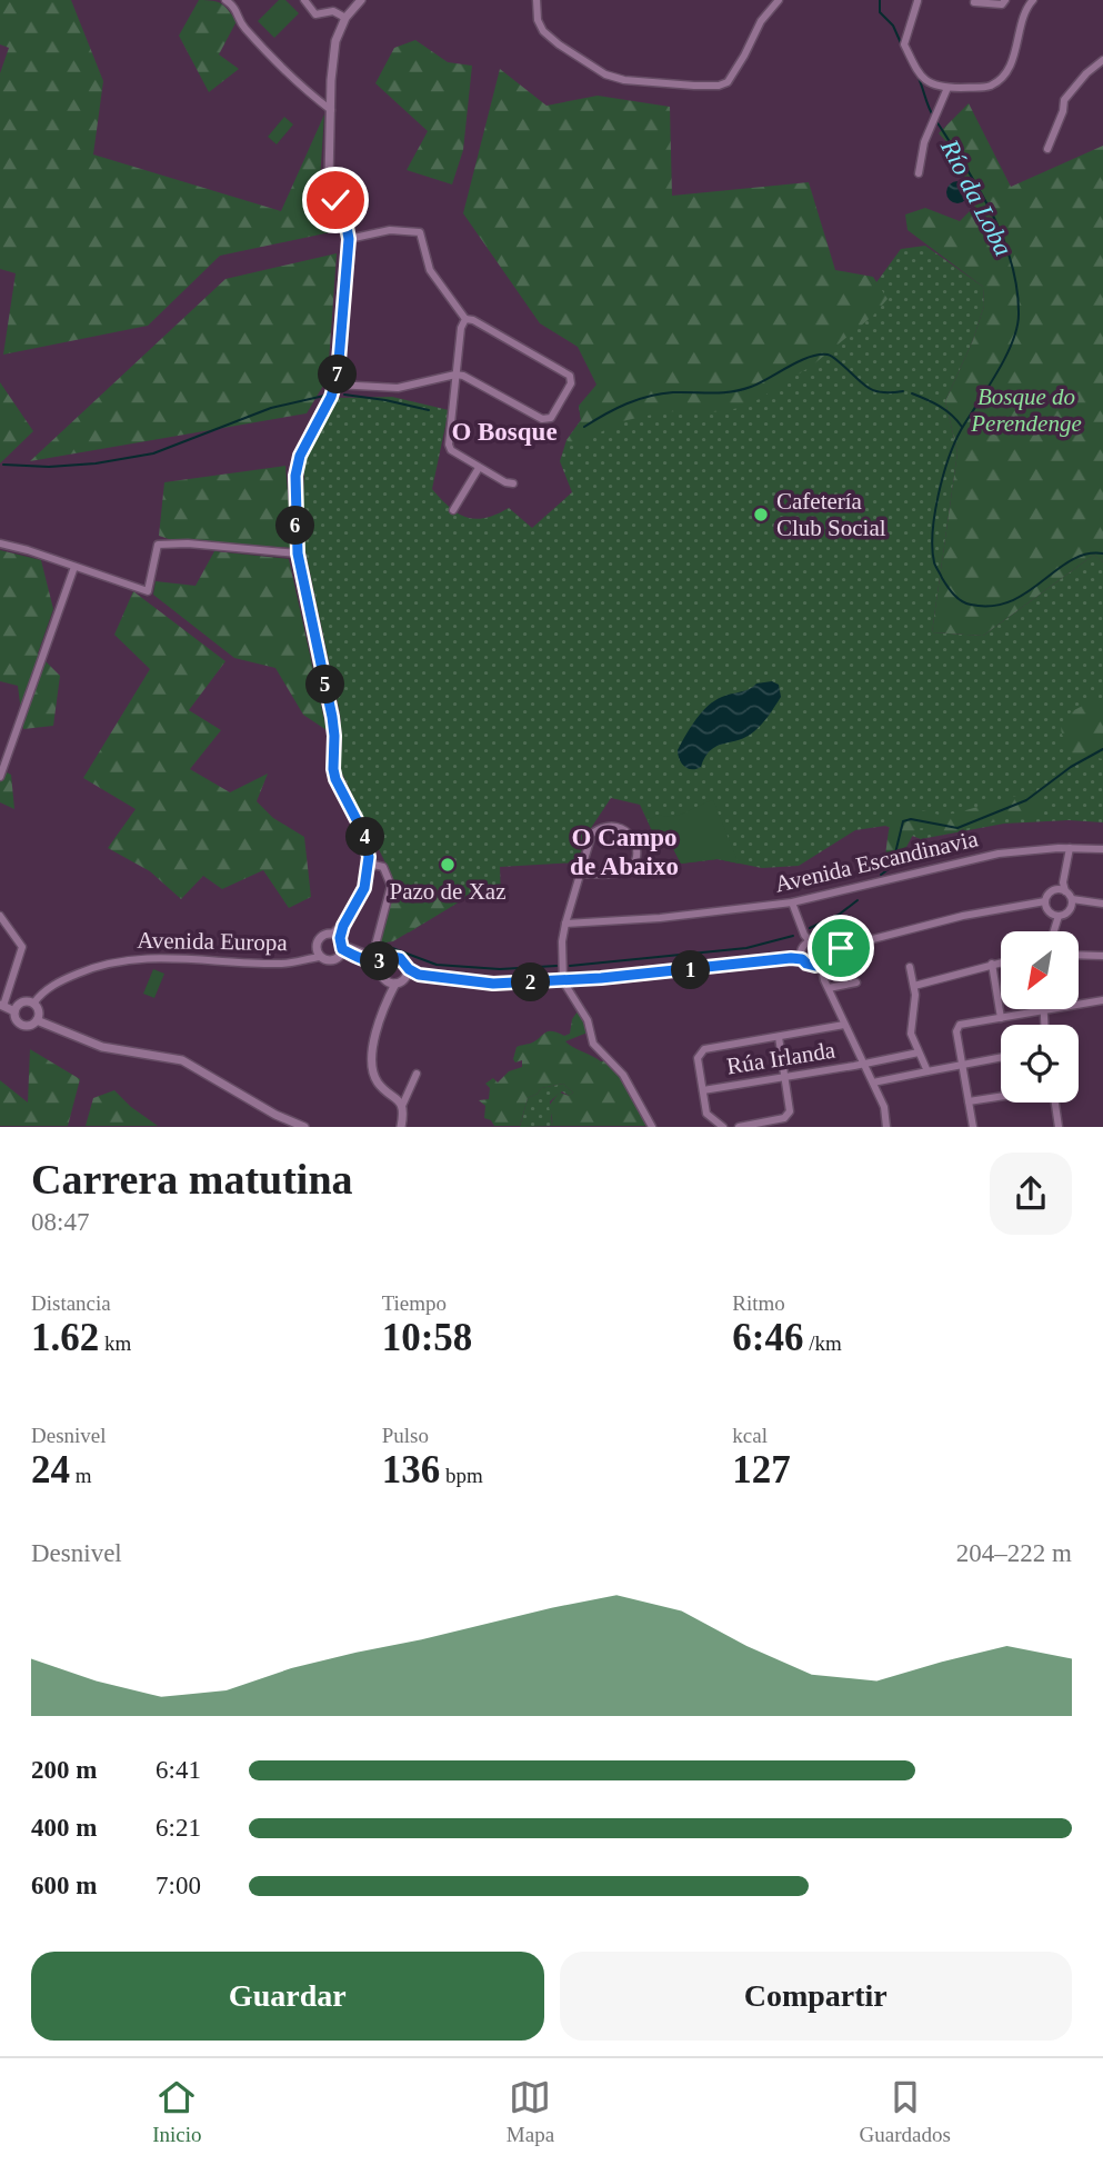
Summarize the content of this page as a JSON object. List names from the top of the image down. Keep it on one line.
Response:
{"streets":{"street":["Avenida Escandinavia","Avenida Europa","Rúa Irlanda"]},"districts":["O Bosque","O Campo de Abaixo"],"water":["Río da Loba"],"parks":["Bosque do Perendenge"],"places":["Cafetería Club Social","Pazo de Xaz"],"north":"bottom left","page":{"pins":["7","6","5","4","3","1","2"],"heading":["Carrera matutina","08:47"],"stats":[["Distancia","1.62 km"],["Tiempo","10:58"],["Ritmo","6:46 /km"],["Desnivel","24 m"],["Pulso","136 bpm"],["kcal","127"]],"chart":["Desnivel","204–222 m"],"list":[{"name":"200 m","note":"6:41"},{"name":"400 m","note":"6:21"},{"name":"600 m","note":"7:00"}],"buttons":["Guardar","Compartir"],"tabs":["Inicio","Mapa","Guardados"]}}
